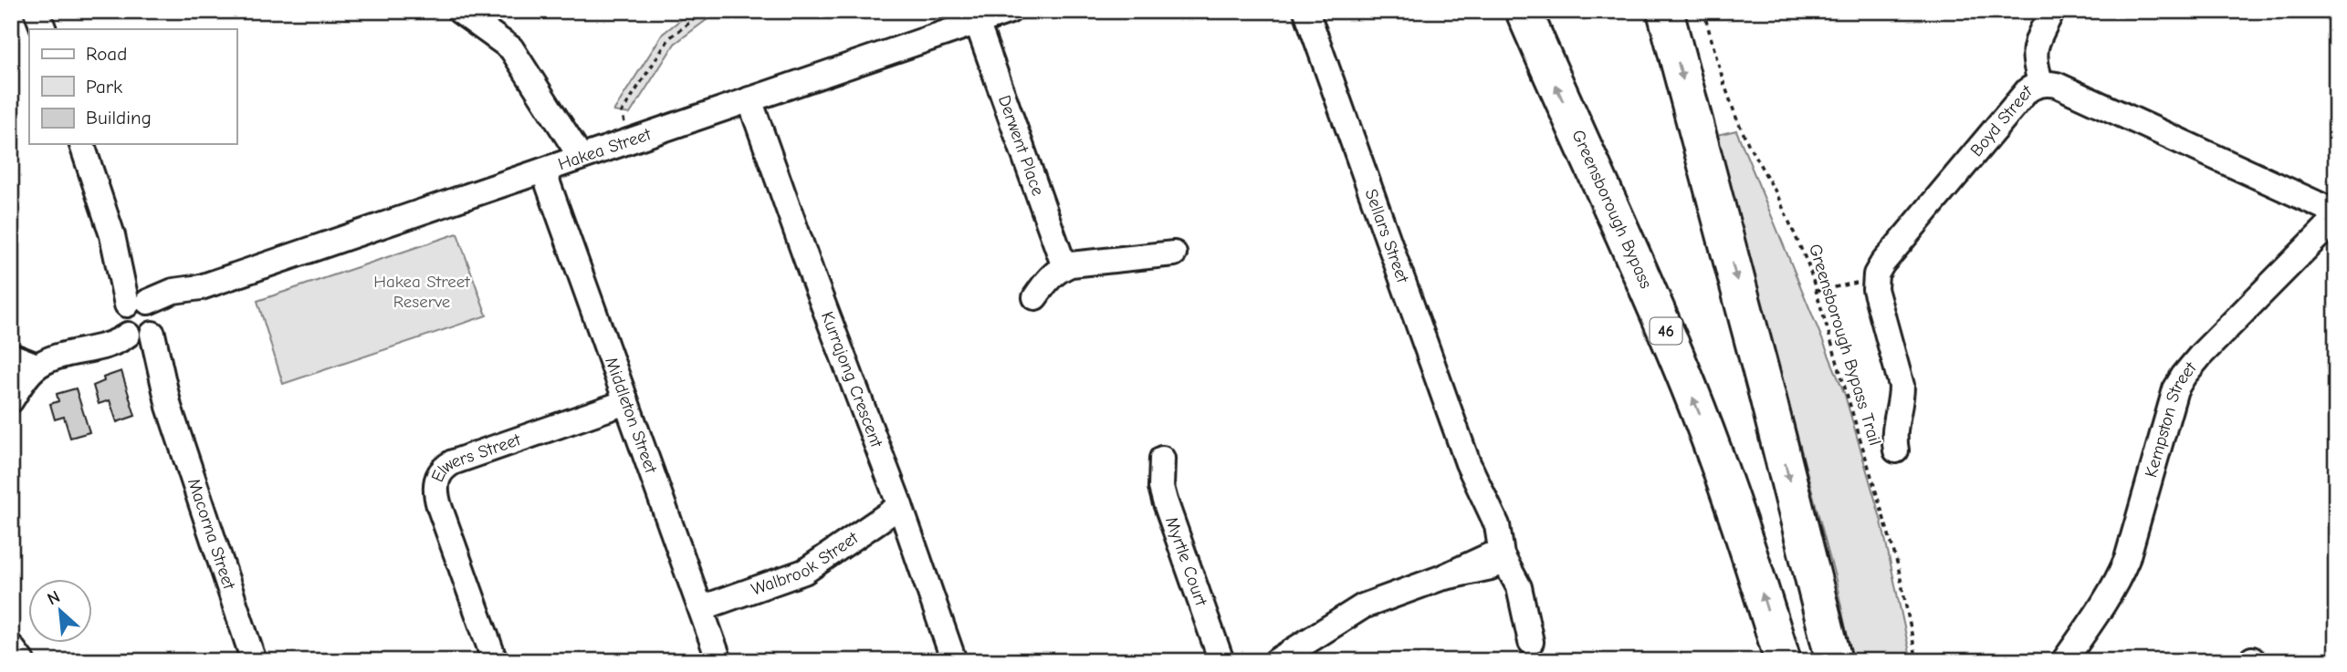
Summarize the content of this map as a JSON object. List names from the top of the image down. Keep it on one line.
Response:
{"streets":{"highway":["Greensborough Bypass","46"],"street":["Boyd Street","Derwent Place","Hakea Street","Sellars Street","Kurrajong Crescent","Middleton Street","Kempston Street","Elwers Street","Macorna Street","Myrtle Court","Walbrook Street"],"path":["Greensborough Bypass Trail"]},"crossings":[["Boyd Street","Kempston Street"],["Derwent Place","Hakea Street"],["Hakea Street","Kurrajong Crescent"],["Hakea Street","Middleton Street"],["Hakea Street","Macorna Street"],["Kurrajong Crescent","Walbrook Street"],["Middleton Street","Elwers Street"],["Middleton Street","Walbrook Street"]],"parks":["Hakea Street Reserve"],"legend":["Road","Park","Building"],"north":"top left"}
